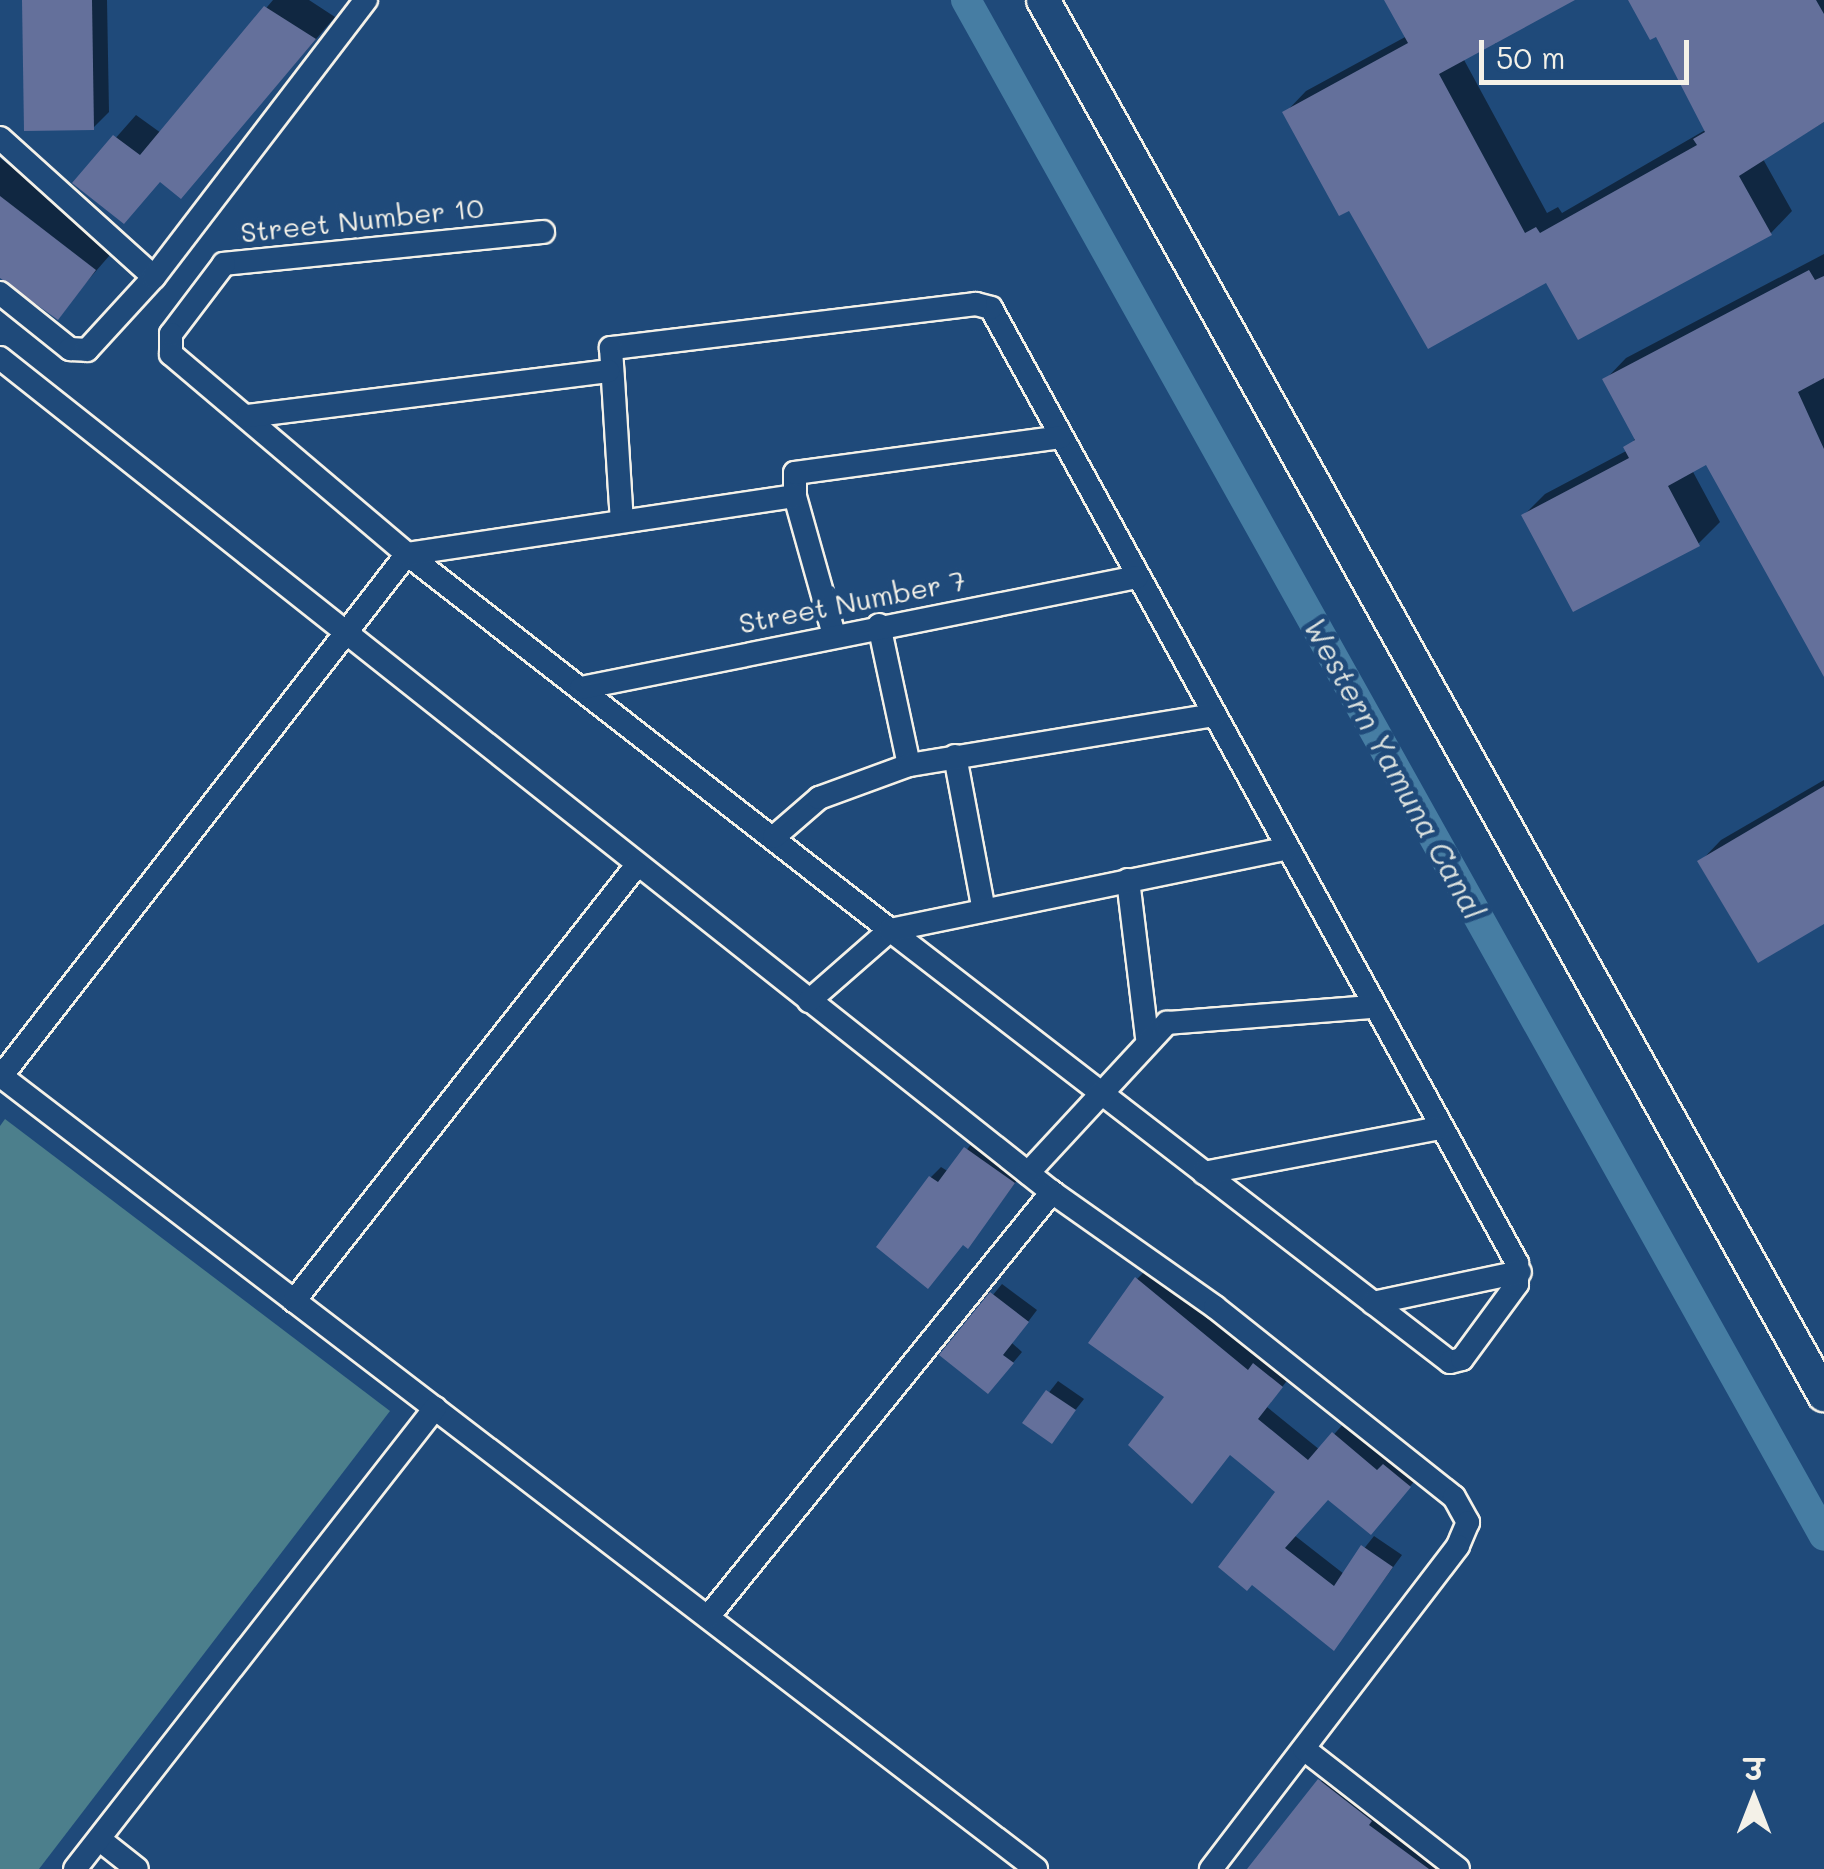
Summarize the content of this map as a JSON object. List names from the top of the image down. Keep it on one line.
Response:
{"streets":{"street":["Street Number 10","Street Number 7"]},"water":["Western Yamuna Canal"],"scale_bar":"50 m","north":"top"}
